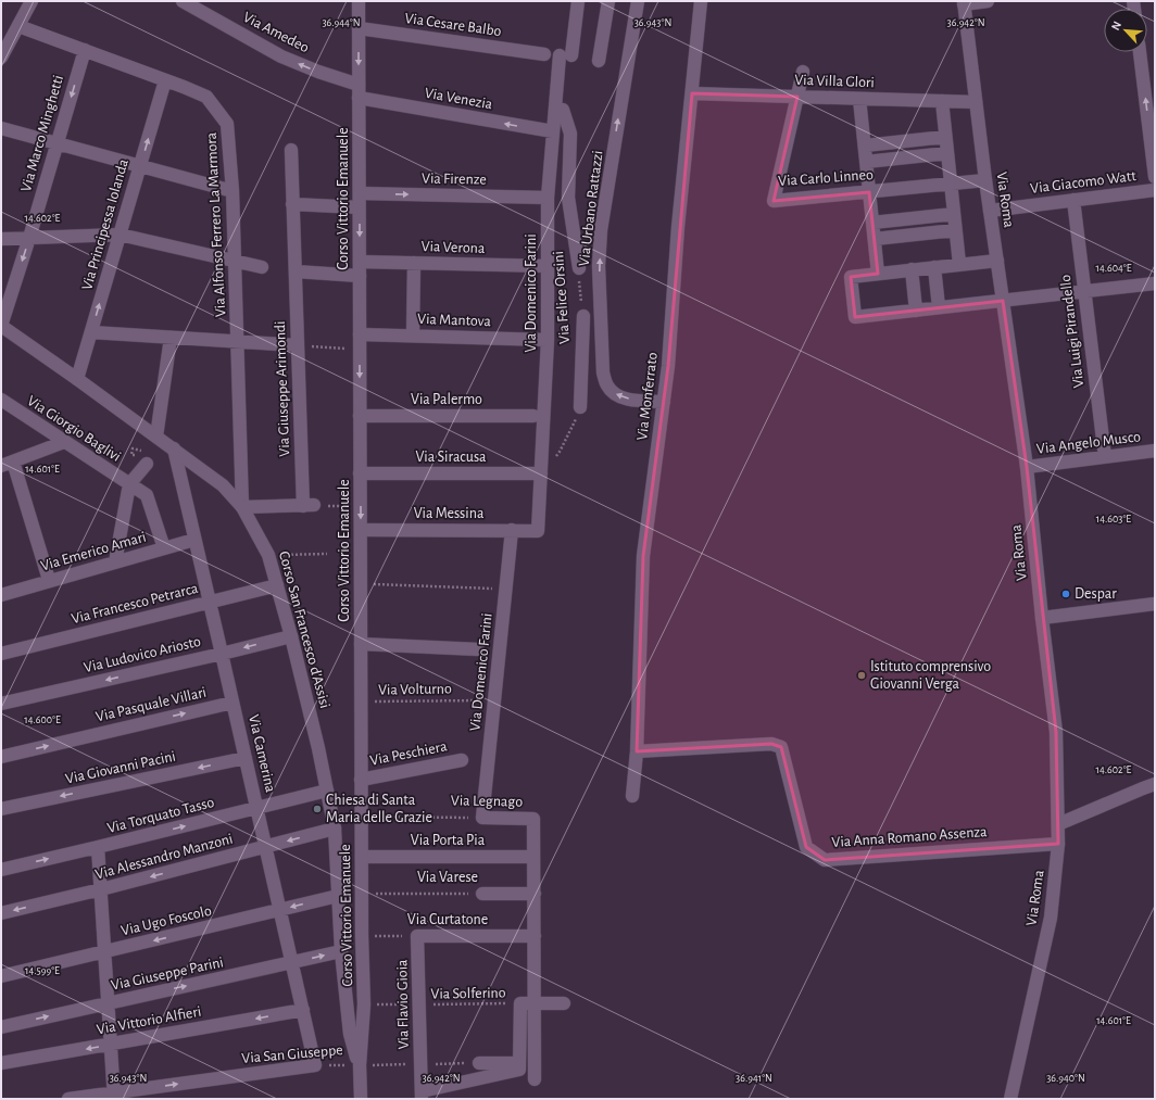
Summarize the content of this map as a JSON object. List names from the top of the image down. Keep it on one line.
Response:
{"streets":{"street":["Via Cesare Balbo","Via Amedeo","Via Villa Glori","Via Venezia","Via Marco Minghetti","Via Carlo Linneo","Via Firenze","Via Giacomo Watt","Corso Vittorio Emanuele","Via Roma","Via Urbano Rattazzi","Via Principessa Iolanda","Via Alfonso Ferrero La Marmora","Via Verona","Via Domenico Farini","Via Felice Orsini","Via Mantova","Via Luigi Pirandello","Via Giuseppe Arimondi","Via Monferrato","Via Palermo","Via Giorgio Baglivi","Via Angelo Musco","Via Siracusa","Via Messina","Via Emerico Amari","Via Francesco Petrarca","Corso San Francesco d'Assisi","Via Ludovico Ariosto","Via Pasquale Villari","Via Camerina","Via Peschiera","Via Giovanni Pacini","Via Legnago","Via Torquato Tasso","Via Anna Romano Assenza","Via Porta Pia","Via Alessandro Manzoni","Via Varese","Via Curtatone","Via Ugo Foscolo","Via Giuseppe Parini","Via Flavio Gioia","Via Vittorio Alfieri","Via San Giuseppe"],"path":["Via Volturno","Via Solferino"]},"crossings":[["Via Cesare Balbo","Corso Vittorio Emanuele"],["Via Amedeo","Via Venezia"],["Via Amedeo","Corso Vittorio Emanuele"],["Via Villa Glori","Via Carlo Linneo"],["Via Villa Glori","Via Roma"],["Via Villa Glori","Via Monferrato"],["Via Venezia","Corso Vittorio Emanuele"],["Via Venezia","Via Domenico Farini"],["Via Marco Minghetti","Via Alfonso Ferrero La Marmora"],["Via Marco Minghetti","Corso San Francesco d'Assisi"],["Via Carlo Linneo","Via Roma"],["Via Firenze","Corso Vittorio Emanuele"],["Via Firenze","Via Domenico Farini"],["Via Giacomo Watt","Via Roma"],["Via Giacomo Watt","Via Luigi Pirandello"],["Corso Vittorio Emanuele","Via Verona"],["Corso Vittorio Emanuele","Via Mantova"],["Corso Vittorio Emanuele","Via Palermo"],["Corso Vittorio Emanuele","Via Siracusa"],["Corso Vittorio Emanuele","Via Messina"],["Corso Vittorio Emanuele","Corso San Francesco d'Assisi"],["Corso Vittorio Emanuele","Via Volturno"],["Corso Vittorio Emanuele","Via Peschiera"],["Corso Vittorio Emanuele","Via Legnago"],["Corso Vittorio Emanuele","Via Porta Pia"],["Corso Vittorio Emanuele","Via Varese"],["Corso Vittorio Emanuele","Via Curtatone"],["Corso Vittorio Emanuele","Via Solferino"],["Corso Vittorio Emanuele","Via San Giuseppe"],["Via Roma","Via Angelo Musco"],["Via Roma","Via Anna Romano Assenza"],["Via Urbano Rattazzi","Via Monferrato"],["Via Principessa Iolanda","Via Alfonso Ferrero La Marmora"],["Via Principessa Iolanda","Corso San Francesco d'Assisi"],["Via Alfonso Ferrero La Marmora","Corso San Francesco d'Assisi"],["Via Verona","Via Domenico Farini"],["Via Domenico Farini","Via Mantova"],["Via Domenico Farini","Via Siracusa"],["Via Domenico Farini","Via Messina"],["Via Domenico Farini","Via Volturno"],["Via Domenico Farini","Via Legnago"],["Via Luigi Pirandello","Via Angelo Musco"],["Via Monferrato","Via Anna Romano Assenza"],["Via Giorgio Baglivi","Via Emerico Amari"],["Via Emerico Amari","Via Camerina"],["Via Francesco Petrarca","Corso San Francesco d'Assisi"],["Via Francesco Petrarca","Via Camerina"],["Corso San Francesco d'Assisi","Via Ludovico Ariosto"],["Corso San Francesco d'Assisi","Via Camerina"],["Corso San Francesco d'Assisi","Via Torquato Tasso"],["Corso San Francesco d'Assisi","Via Alessandro Manzoni"],["Corso San Francesco d'Assisi","Via Ugo Foscolo"],["Corso San Francesco d'Assisi","Via Giuseppe Parini"],["Corso San Francesco d'Assisi","Via San Giuseppe"],["Via Ludovico Ariosto","Via Camerina"],["Via Pasquale Villari","Via Camerina"],["Via Camerina","Via Giovanni Pacini"],["Via Camerina","Via Torquato Tasso"],["Via Camerina","Via Alessandro Manzoni"],["Via Camerina","Via Ugo Foscolo"],["Via Camerina","Via Giuseppe Parini"],["Via Camerina","Via Vittorio Alfieri"],["Via Camerina","Via San Giuseppe"],["Via Legnago","Via Porta Pia"],["Via Curtatone","Via Flavio Gioia"],["Via Solferino","Via Flavio Gioia"],["Via Flavio Gioia","Via San Giuseppe"]],"one_way":["Via Amedeo","Via Venezia","Via Marco Minghetti","Via Firenze","Via Urbano Rattazzi","Via Principessa Iolanda","Via Ludovico Ariosto","Via Pasquale Villari","Via Giovanni Pacini","Via Torquato Tasso","Via Alessandro Manzoni","Via Ugo Foscolo","Via Giuseppe Parini","Via Vittorio Alfieri","Via San Giuseppe"],"places":["Despar","Istituto comprensivo Giovanni Verga","Chiesa di Santa Maria delle Grazie"],"north":"top left","coordinates":["36.944°N","36.943°N","36.942°N","14.602°E","14.604°E","14.601°E","14.603°E","14.600°E","14.599°E","36.941°N","36.940°N"]}
